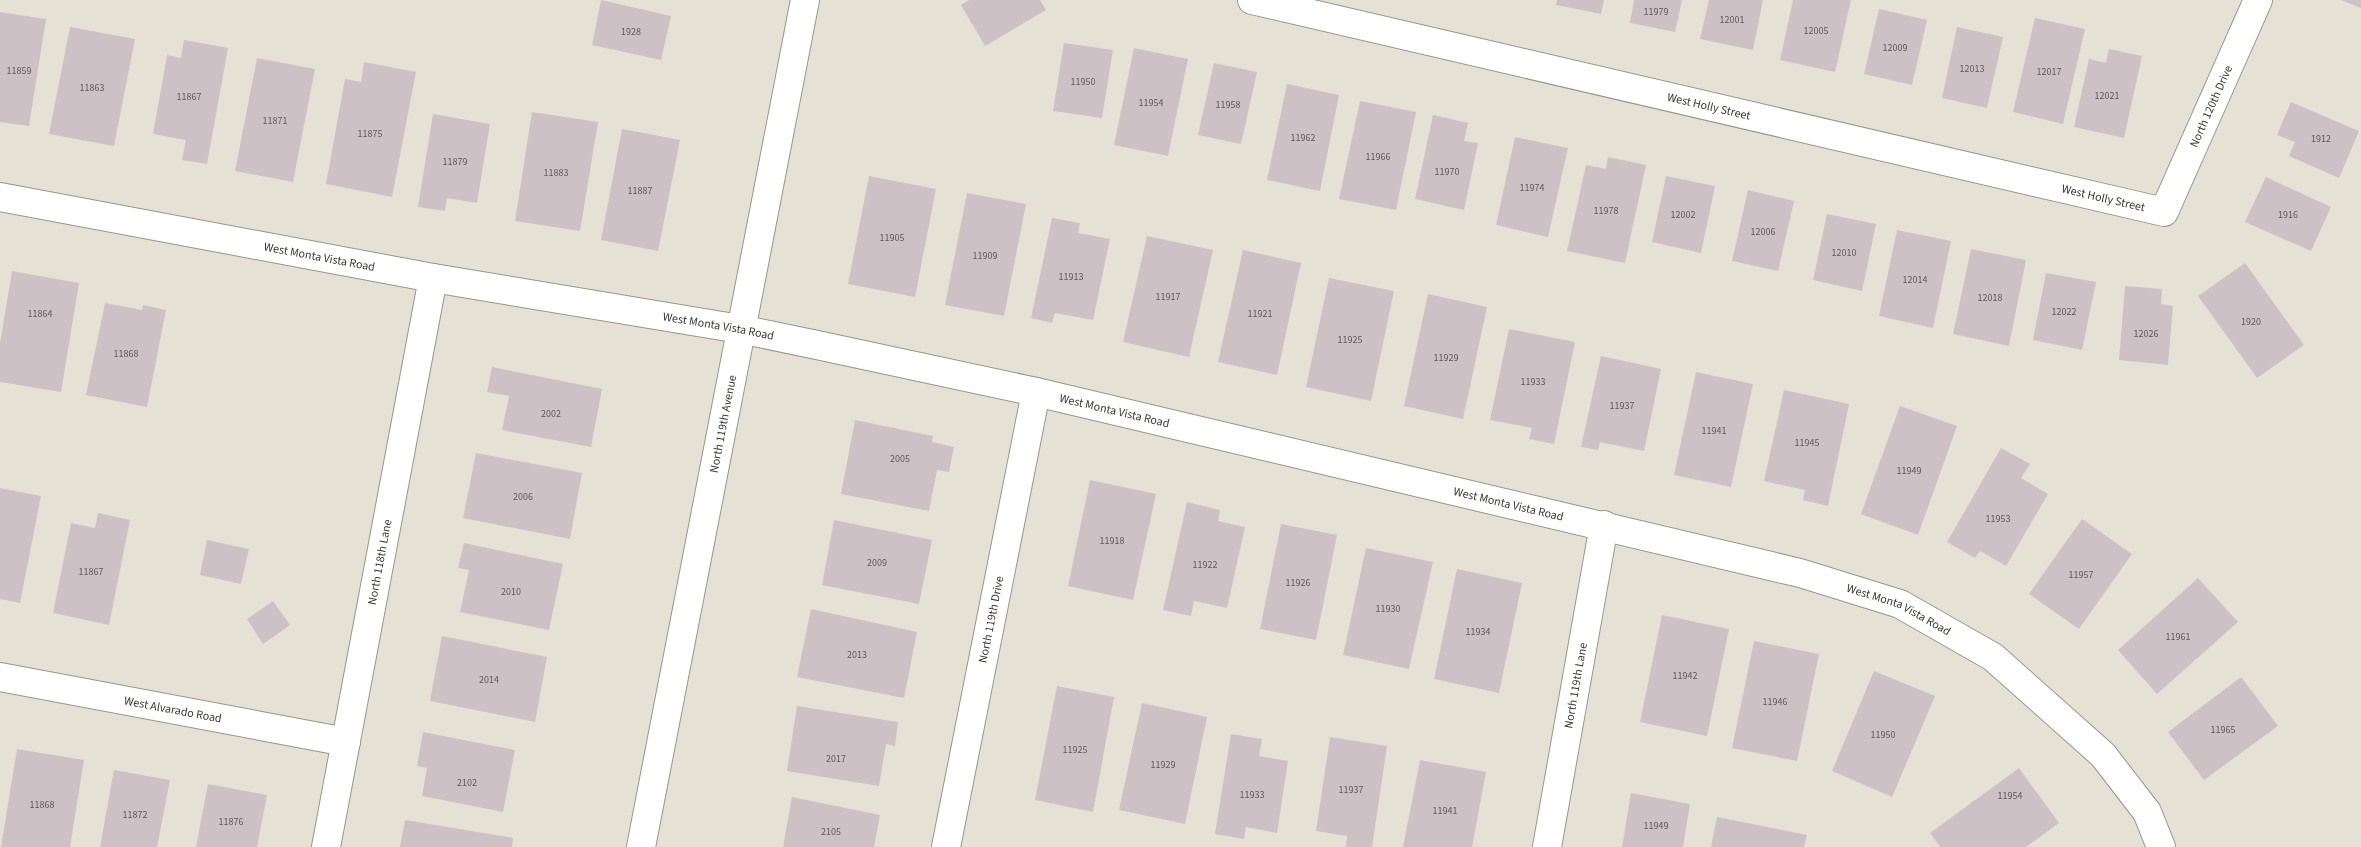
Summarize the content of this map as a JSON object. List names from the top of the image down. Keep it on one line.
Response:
{"streets":{"street":["North 120th Drive","West Holly Street","West Monta Vista Road","North 119th Avenue","North 118th Lane","North 119th Drive","North 119th Lane","West Alvarado Road"]},"crossings":[["North 120th Drive","West Holly Street"],["West Monta Vista Road","North 119th Avenue"],["West Monta Vista Road","North 118th Lane"],["West Monta Vista Road","North 119th Drive"],["West Monta Vista Road","North 119th Lane"],["North 118th Lane","West Alvarado Road"]],"house_numbers":["11979","12001","12005","1928","12009","12013","11859","12017","11950","11863","12021","11867","11954","11958","11871","11875","11962","1912","11966","11879","11970","11883","11974","11887","11978","12002","1916","12006","11905","12010","11909","11913","12014","11917","12018","12022","11864","11921","1920","12026","11925","11868","11929","11933","11937","2002","11941","11945","2005","11949","2006","11953","11918","2009","11922","11867","11957","11926","2010","11930","11934","11961","2013","11942","2014","11946","11965","11950","11925","2017","11929","2102","11937","11933","11954","11868","11941","11872","11876","11949","2105"]}
